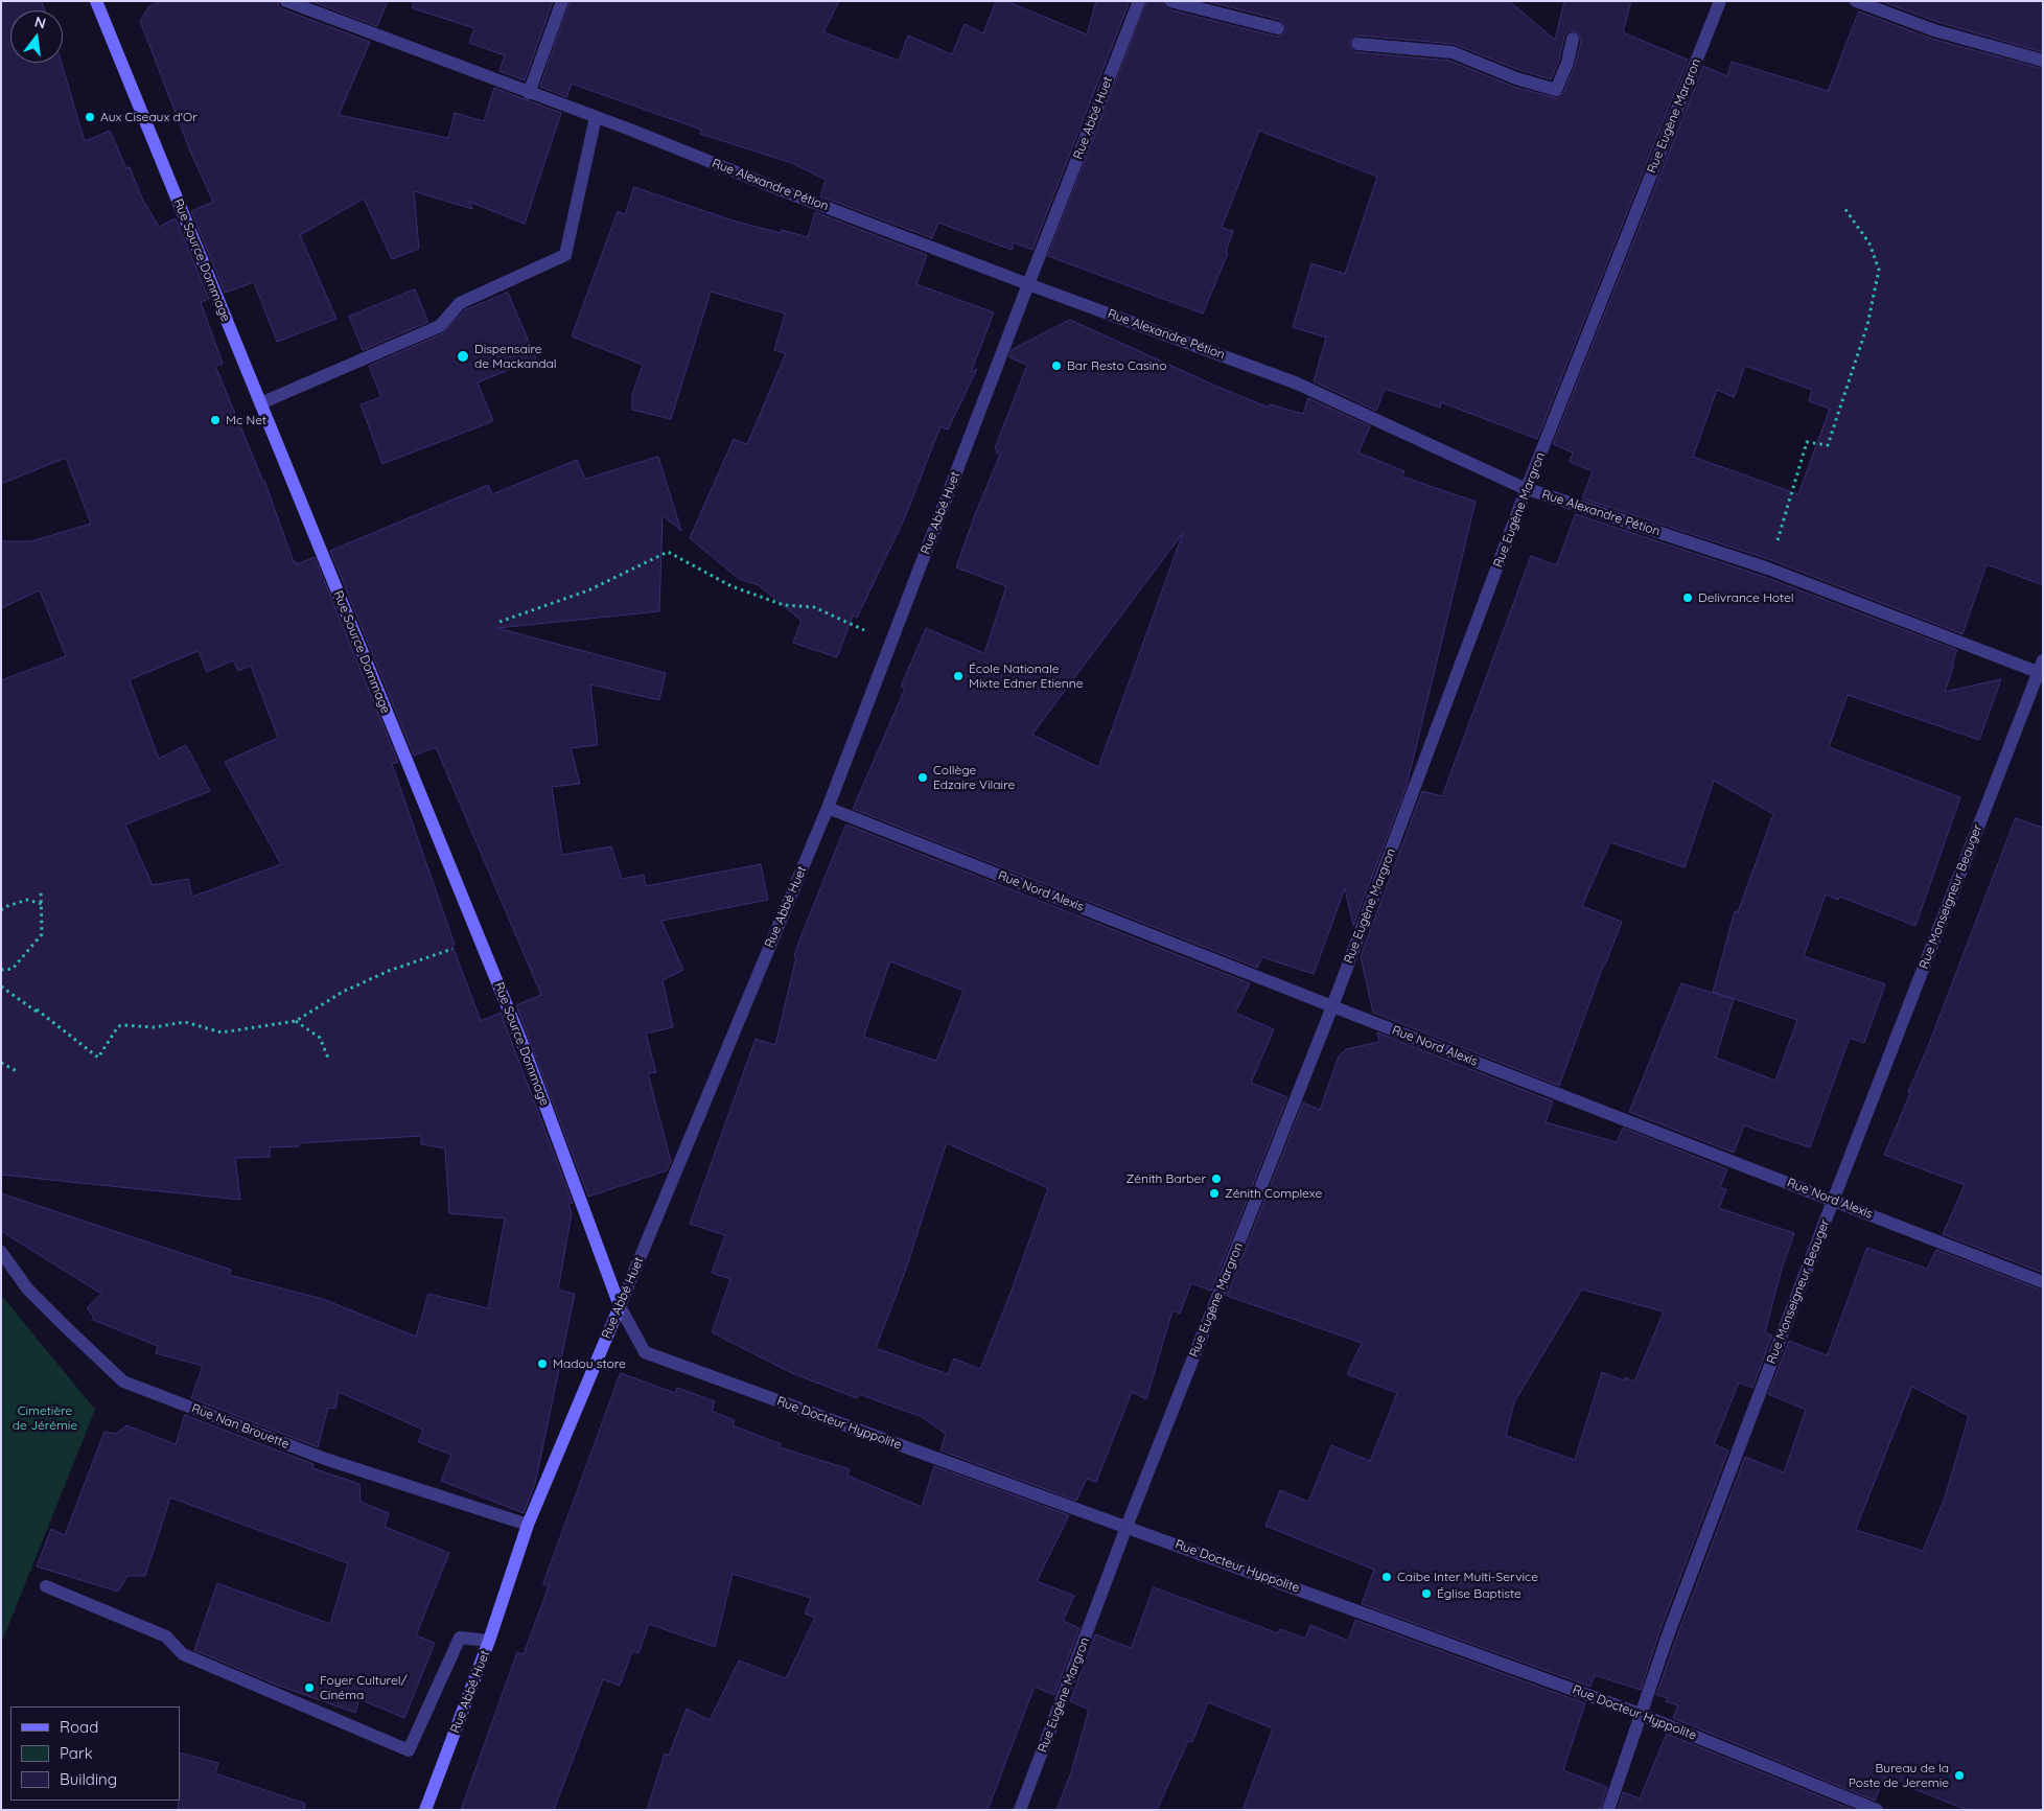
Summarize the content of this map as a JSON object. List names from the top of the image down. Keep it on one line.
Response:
{"streets":{"main road":["Rue Abbé Huet","Rue Source Dommage"],"street":["Rue Eugène Margron","Rue Alexandre Pétion","Rue Nord Alexis","Rue Monseigneur Beauger","Rue Docteur Hyppolite","Rue Nan Brouette"]},"crossings":[["Rue Eugène Margron","Rue Alexandre Pétion"],["Rue Eugène Margron","Rue Nord Alexis"],["Rue Eugène Margron","Rue Docteur Hyppolite"],["Rue Abbé Huet","Rue Alexandre Pétion"],["Rue Abbé Huet","Rue Source Dommage"],["Rue Abbé Huet","Rue Nord Alexis"],["Rue Abbé Huet","Rue Docteur Hyppolite"],["Rue Abbé Huet","Rue Nan Brouette"],["Rue Alexandre Pétion","Rue Monseigneur Beauger"],["Rue Source Dommage","Rue Docteur Hyppolite"],["Rue Nord Alexis","Rue Monseigneur Beauger"],["Rue Monseigneur Beauger","Rue Docteur Hyppolite"]],"parks":["Cimetière de Jérémie"],"places":["Aux Ciseaux d'Or","Dispensaire de Mackandal","Bar Resto Casino","Mc Net","Delivrance Hotel","École Nationale Mixte Edner Etienne","Collège Edzaire Vilaire","Zénith Barber","Zénith Complexe","Madou store","Caibe Inter Multi-Service","Église Baptiste","Foyer Culturel/ Cinéma","Bureau de la Poste de Jeremie"],"legend":["Road","Park","Building"],"north":"top"}
